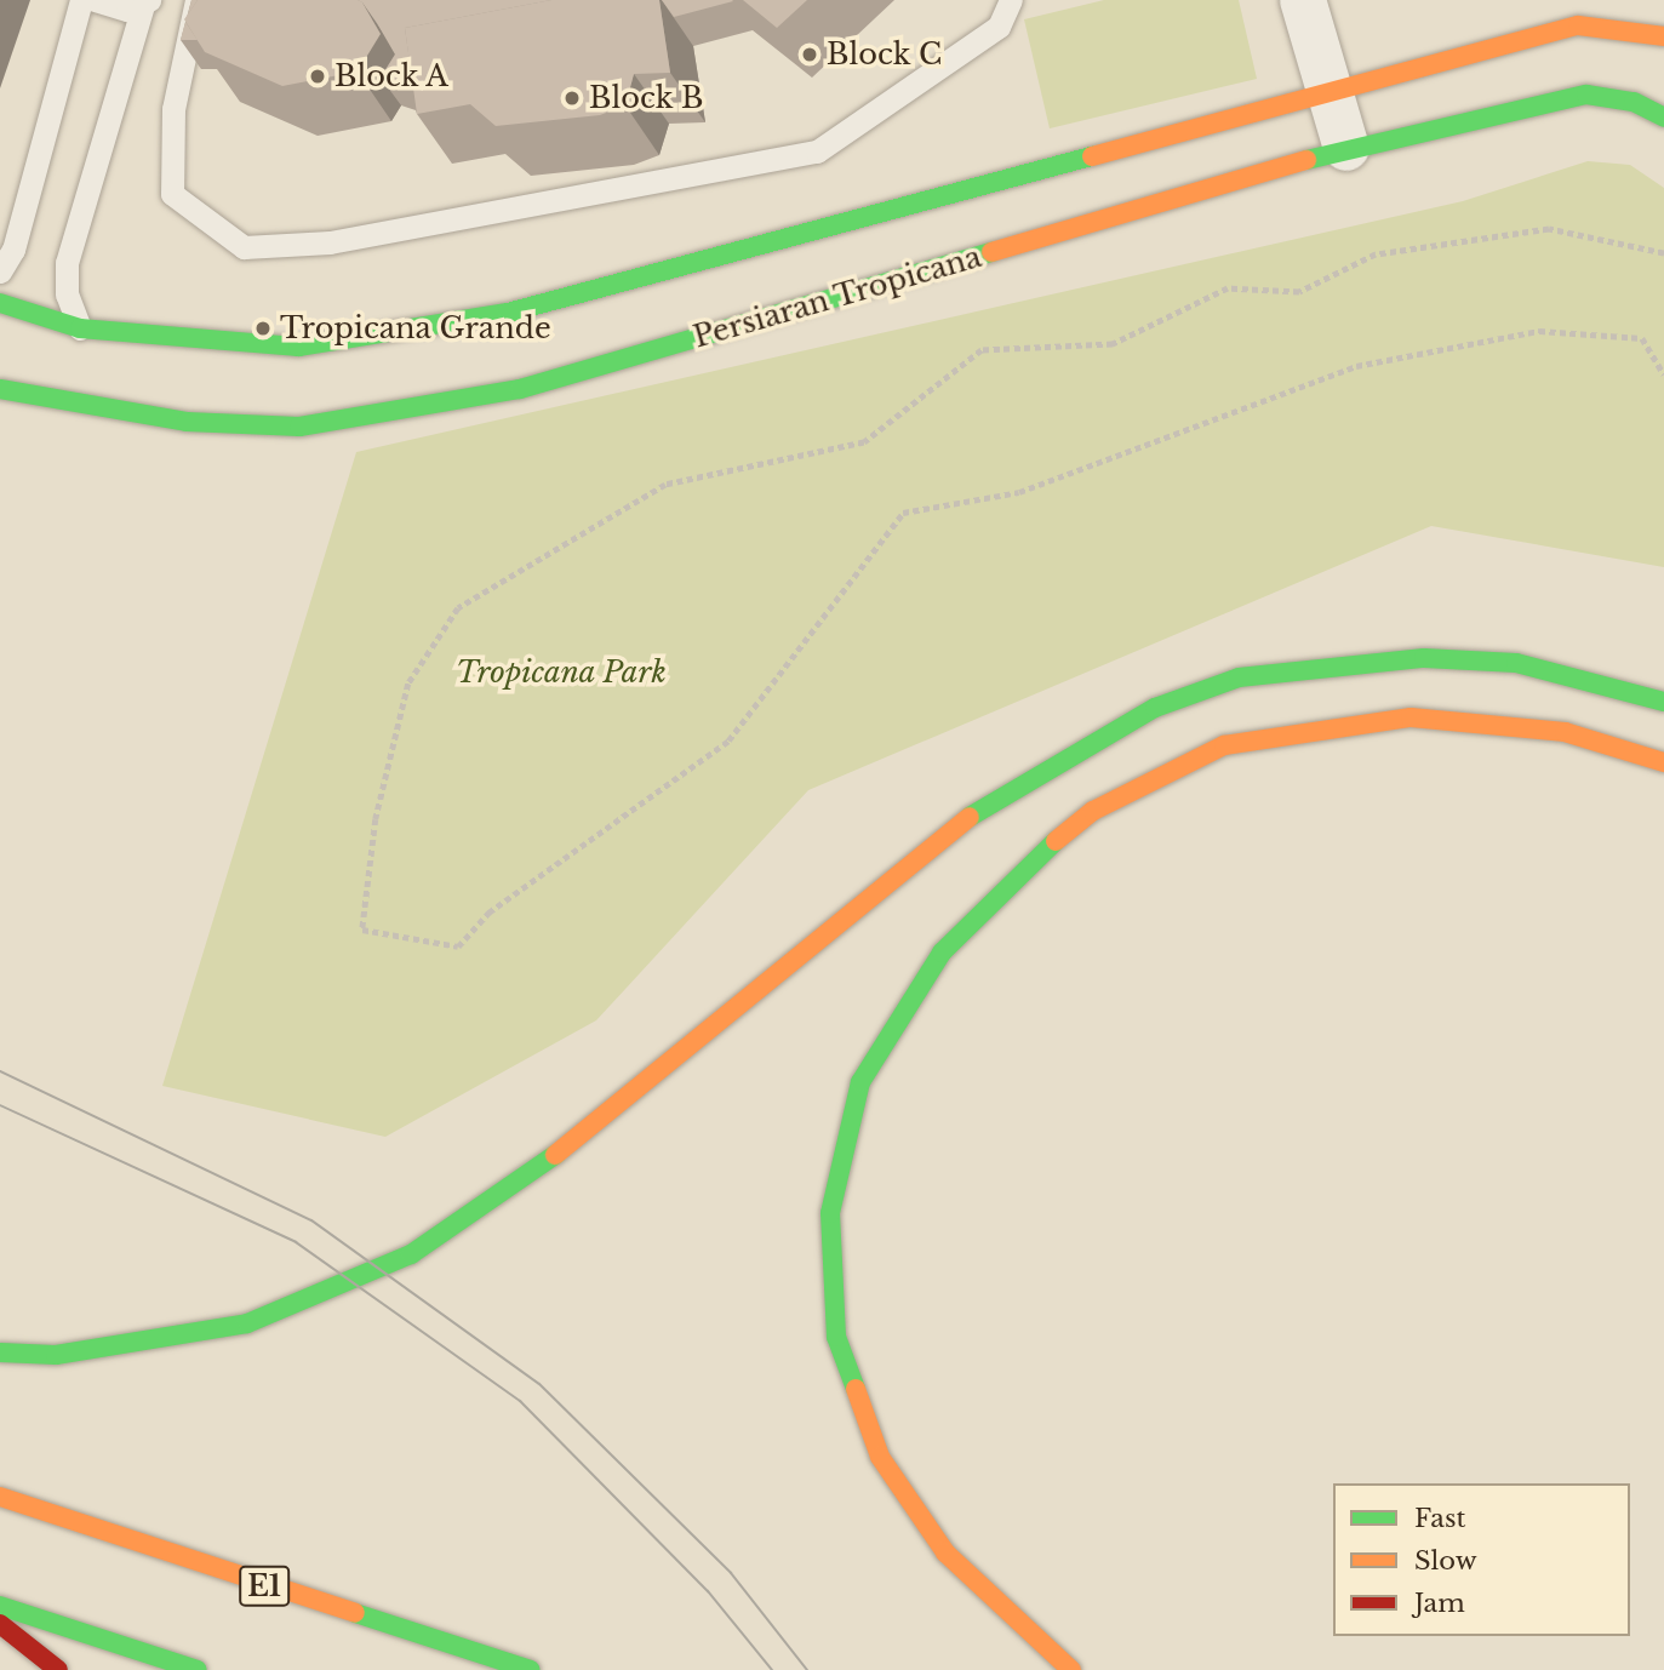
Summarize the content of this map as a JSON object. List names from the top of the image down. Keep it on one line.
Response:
{"streets":{"main road":["Persiaran Tropicana","E1"]},"parks":["Tropicana Park"],"places":["Block C","Block A","Block B","Tropicana Grande"],"legend":["Fast","Slow","Jam"]}
